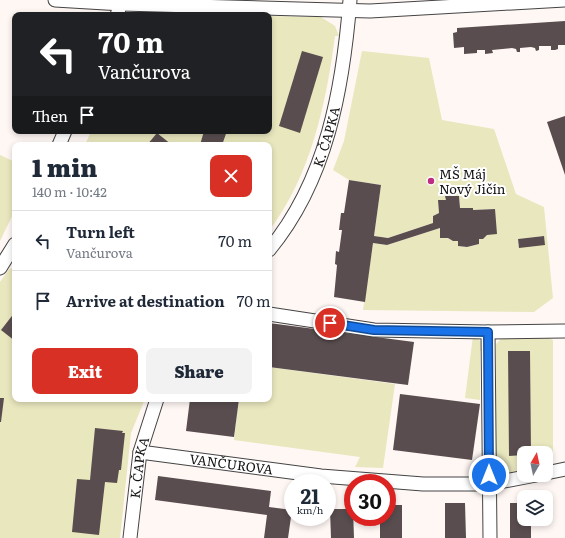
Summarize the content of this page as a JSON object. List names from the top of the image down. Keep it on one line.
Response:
{"streets":{"street":["K. ČAPKA","VANČUROVA"]},"crossings":[["K. ČAPKA","VANČUROVA"]],"places":["MŠ Máj Nový Jičín"],"north":"top","page":{"turn":["70 m","Vančurova"],"then":"Then","heading":["1 min","140 m · 10:42"],"list":[{"name":"Turn left","note":"Vančurova","value":"70 m"},{"name":"Arrive at destination","value":"70 m"}],"buttons":["Exit","Share"],"speed":"21 km/h","limit":"30"}}
